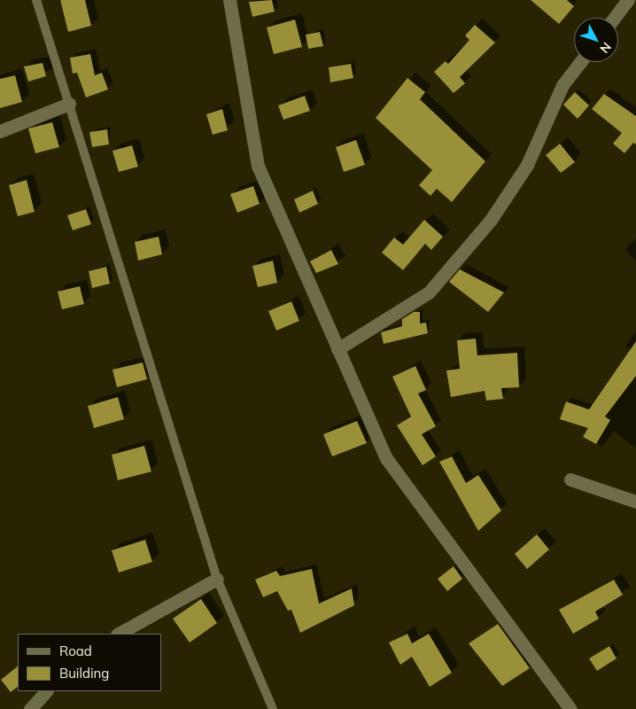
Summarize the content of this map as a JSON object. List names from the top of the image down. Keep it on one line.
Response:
{"legend":["Road","Building"],"north":"bottom right"}
